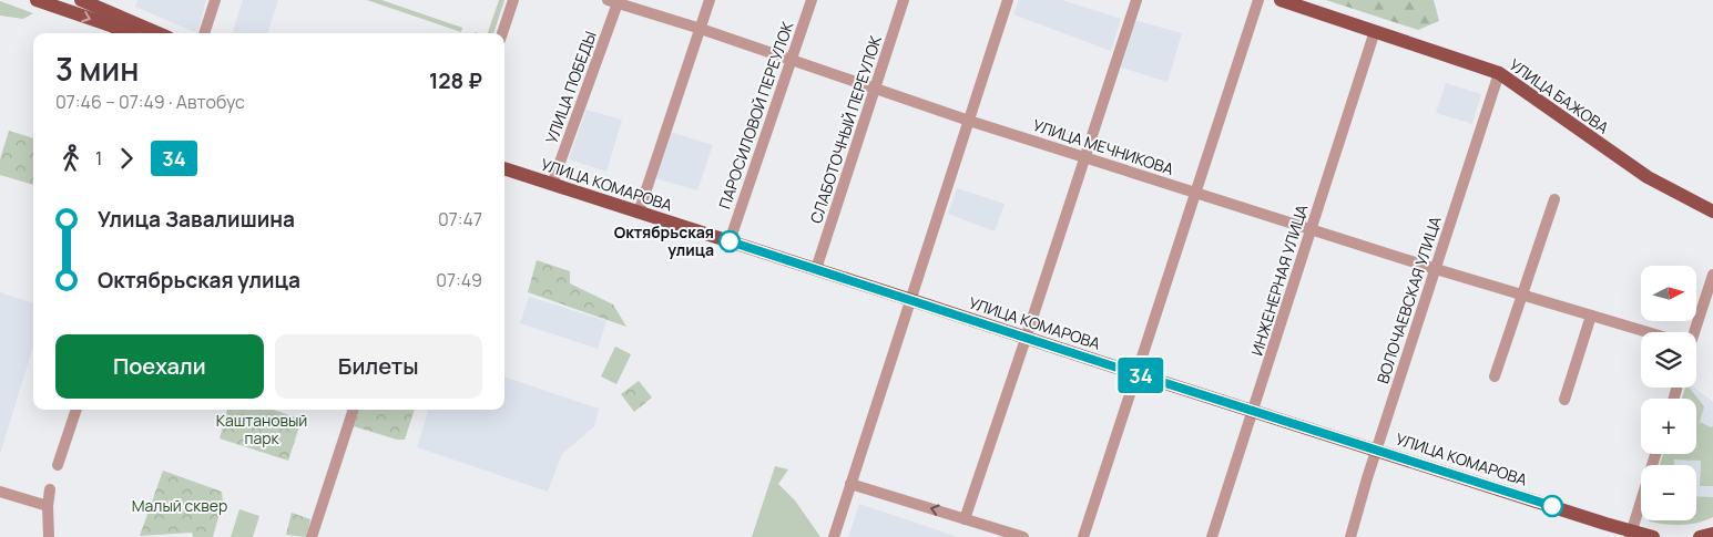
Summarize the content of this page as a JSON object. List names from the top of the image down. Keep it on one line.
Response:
{"streets":{"main road":["УЛИЦА БАЖОВА","УЛИЦА КОМАРОВА"],"street":["УЛИЦА ПОБЕДЫ","ПАРОСИЛОВОЙ ПЕРЕУЛОК","СЛАБОТОЧНЫЙ ПЕРЕУЛОК","УЛИЦА МЕЧНИКОВА","ИНЖЕНЕРНАЯ УЛИЦА","ВОЛОЧАЕВСКАЯ УЛИЦА"]},"crossings":[["УЛИЦА ПОБЕДЫ","УЛИЦА МЕЧНИКОВА"],["УЛИЦА ПОБЕДЫ","УЛИЦА КОМАРОВА"],["УЛИЦА БАЖОВА","ИНЖЕНЕРНАЯ УЛИЦА"],["УЛИЦА БАЖОВА","ВОЛОЧАЕВСКАЯ УЛИЦА"],["ПАРОСИЛОВОЙ ПЕРЕУЛОК","УЛИЦА МЕЧНИКОВА"],["ПАРОСИЛОВОЙ ПЕРЕУЛОК","УЛИЦА КОМАРОВА"],["СЛАБОТОЧНЫЙ ПЕРЕУЛОК","УЛИЦА МЕЧНИКОВА"],["СЛАБОТОЧНЫЙ ПЕРЕУЛОК","УЛИЦА КОМАРОВА"],["УЛИЦА МЕЧНИКОВА","ИНЖЕНЕРНАЯ УЛИЦА"],["УЛИЦА МЕЧНИКОВА","ВОЛОЧАЕВСКАЯ УЛИЦА"],["УЛИЦА КОМАРОВА","ИНЖЕНЕРНАЯ УЛИЦА"],["УЛИЦА КОМАРОВА","ВОЛОЧАЕВСКАЯ УЛИЦА"]],"parks":["Каштановый парк","Малый сквер"],"places":["Октябрьская улица"],"lines":["bus line 34"],"north":"right","page":{"on_map":"34","heading":["3 мин","07:46 – 07:49 · Автобус","128 ₽"],"legs":["1","34"],"list":[{"name":"Улица Завалишина","value":"07:47"},{"name":"Октябрьская улица","value":"07:49"}],"map_buttons":["+","−"],"buttons":["Поехали","Билеты"]}}
